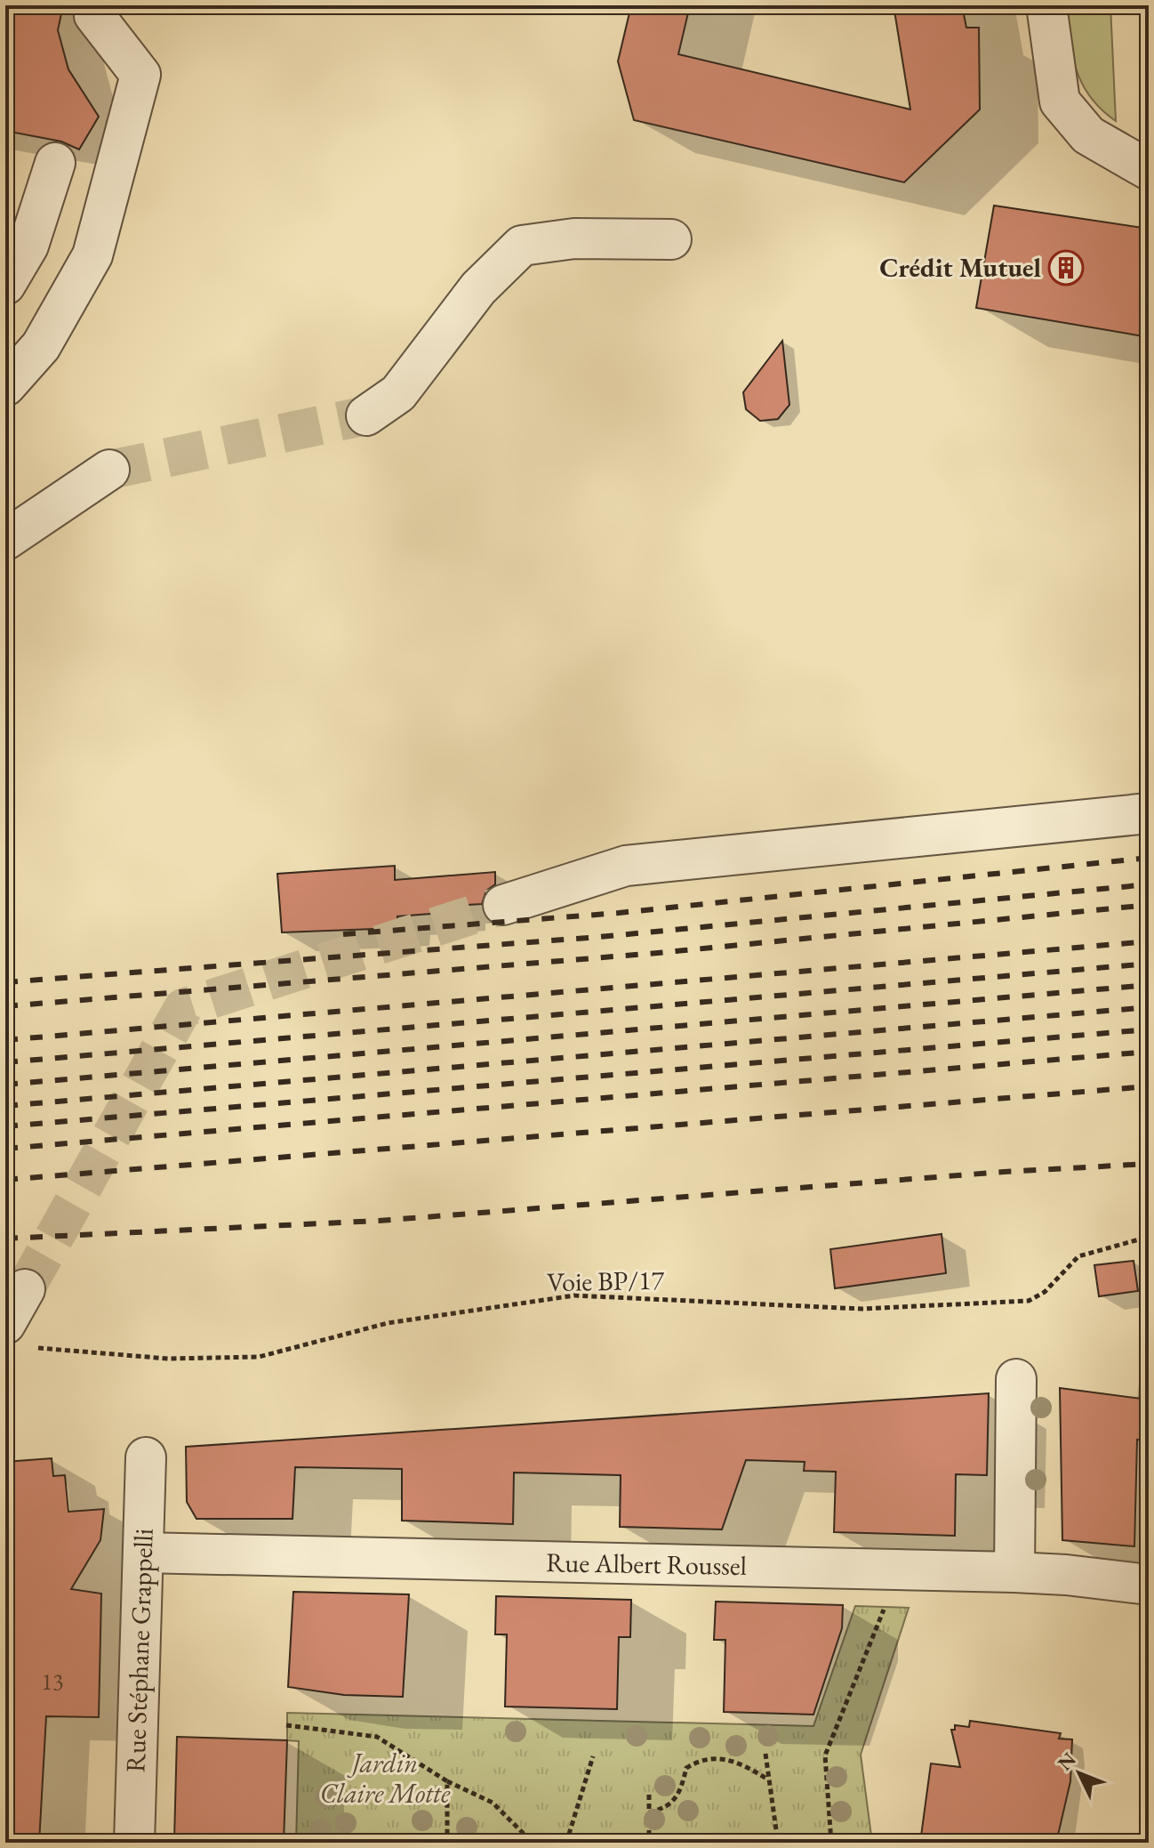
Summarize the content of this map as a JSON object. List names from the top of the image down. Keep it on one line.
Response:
{"streets":{"street":["Rue Albert Roussel","Rue Stéphane Grappelli"],"path":["Voie BP/17"]},"crossings":[["Rue Albert Roussel","Rue Stéphane Grappelli"]],"parks":["Jardin Claire Motte"],"places":{"building":["Crédit Mutuel"]},"house_numbers":["13"],"north":"top left"}
